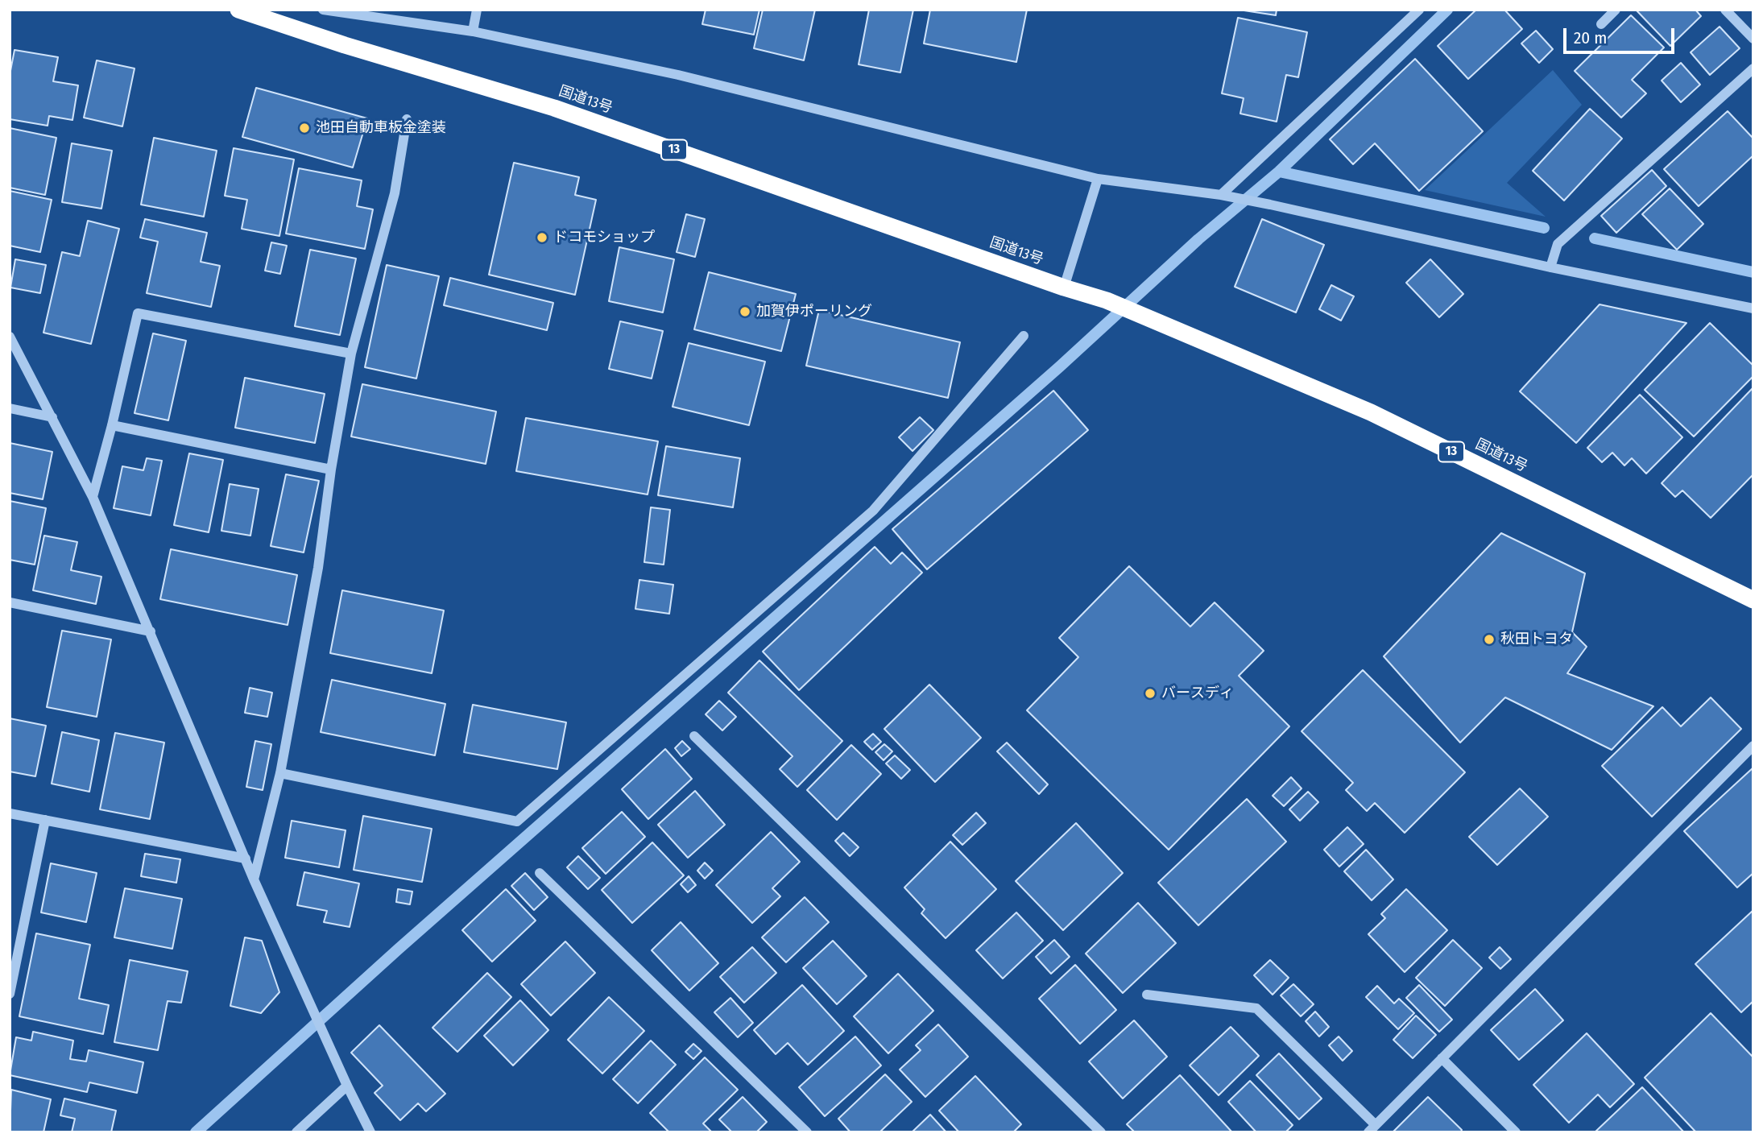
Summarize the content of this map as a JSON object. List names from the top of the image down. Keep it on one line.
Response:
{"streets":{"highway":["国道13号","13"]},"places":["池田自動車板金塗装","ドコモショップ","加賀伊ポーリング","秋田トヨタ","バースディ"],"scale_bar":"20 m"}
